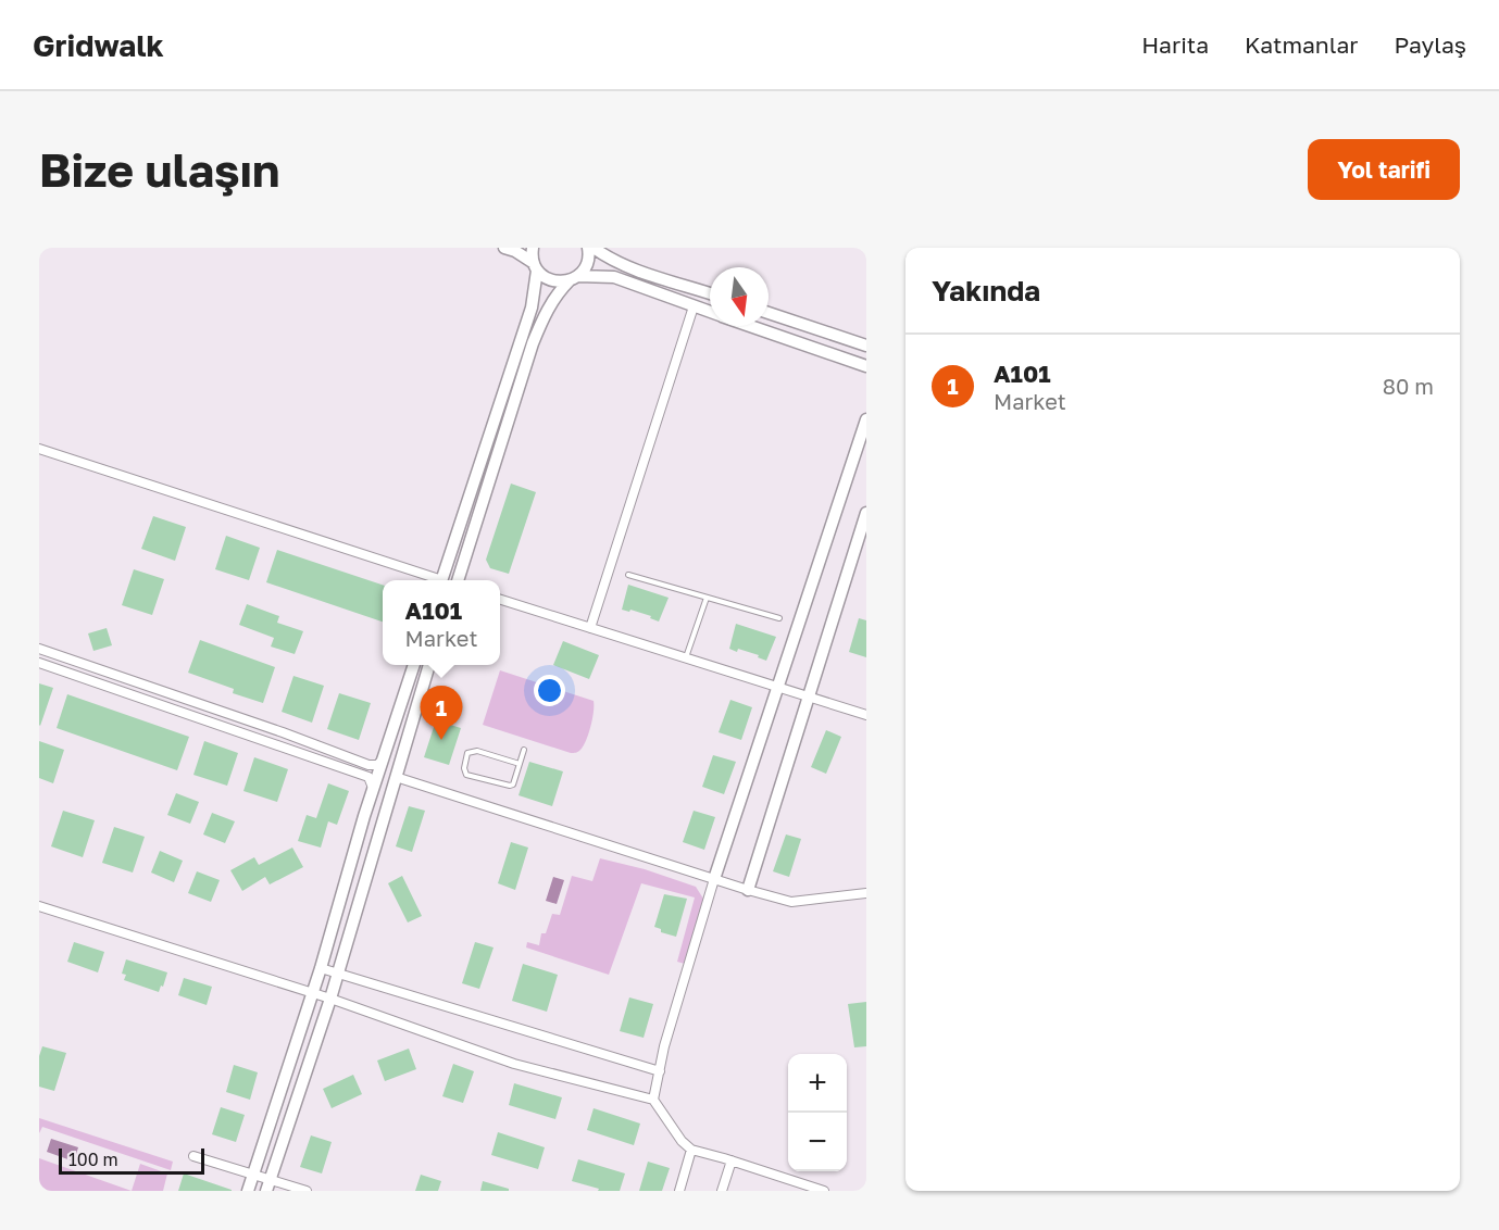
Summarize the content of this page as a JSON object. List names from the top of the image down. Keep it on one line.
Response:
{"scale_bar":"100 m","north":"bottom","page":{"header":"Gridwalk","nav":["Harita","Katmanlar","Paylaş"],"buttons":"Yol tarifi","title":"Bize ulaşın","heading":"Yakında","list":[{"mark":"1","name":"A101","note":"Market","value":"80 m"}],"popup":["A101","Market"],"pins":"1","map_buttons":["+","−"],"scale":"100 m"}}
